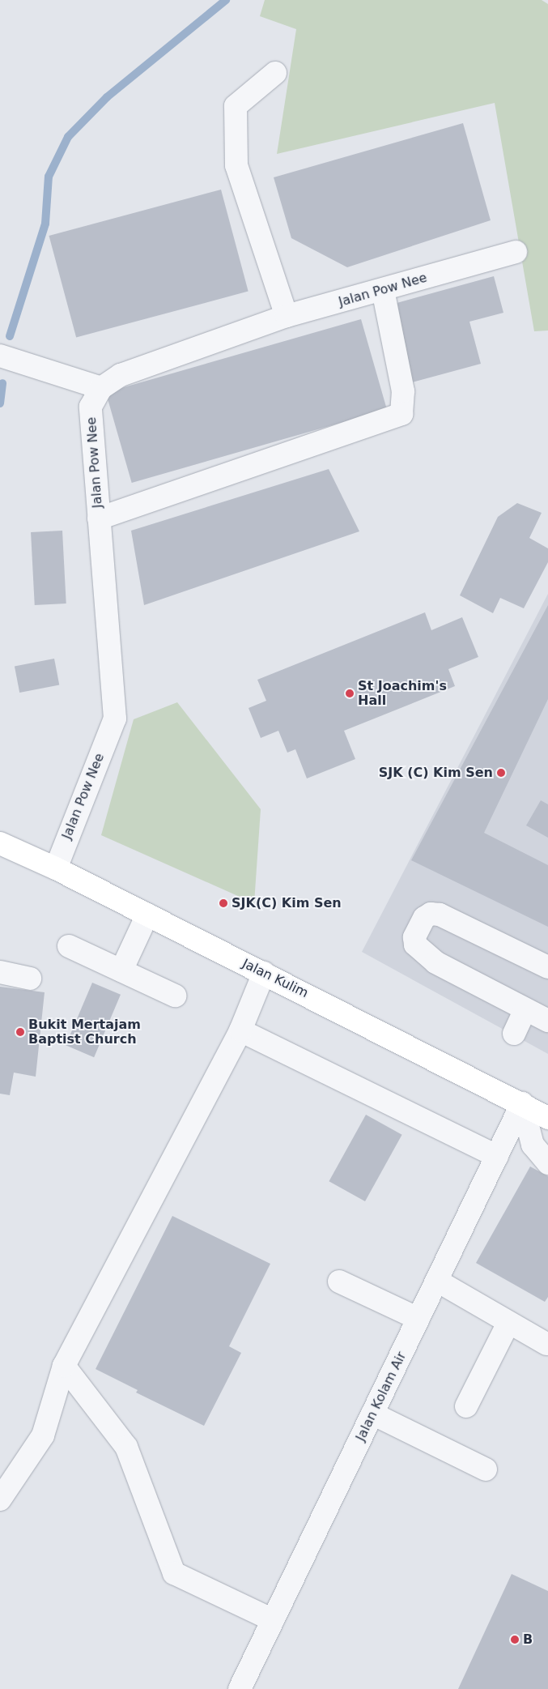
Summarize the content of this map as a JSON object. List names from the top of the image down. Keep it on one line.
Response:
{"streets":{"main road":["Jalan Kulim"],"street":["Jalan Pow Nee","Jalan Kolam Air"]},"crossings":[["Jalan Pow Nee","Jalan Kulim"],["Jalan Kulim","Jalan Kolam Air"]],"places":["St Joachim's Hall","SJK (C) Kim Sen","SJK(C) Kim Sen","Bukit Mertajam Baptist Church","B"]}
